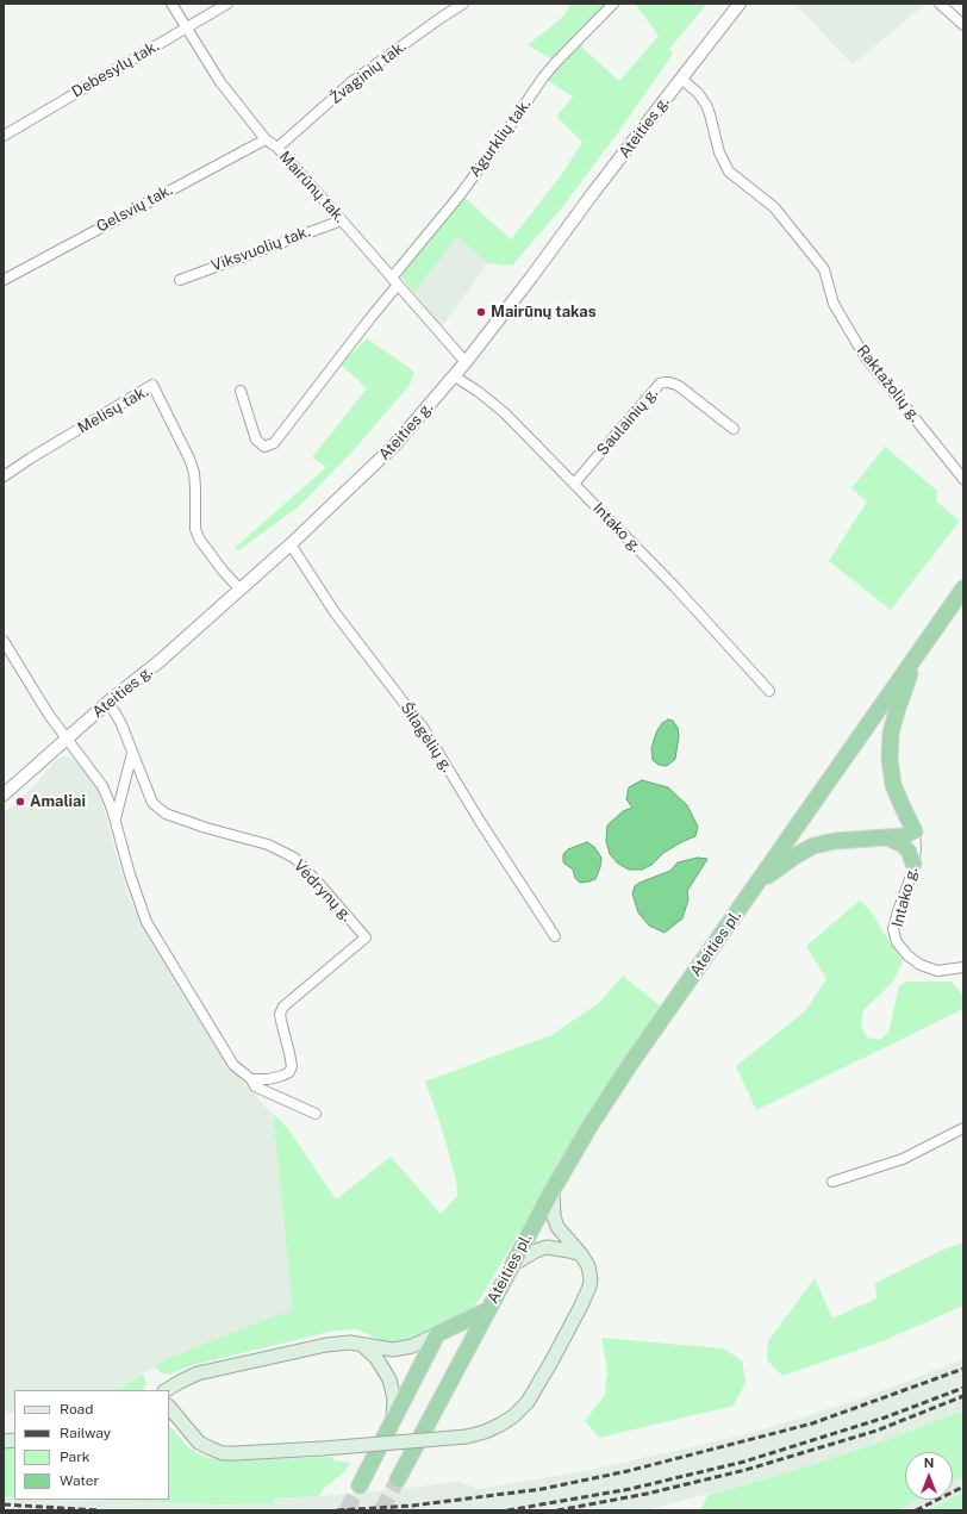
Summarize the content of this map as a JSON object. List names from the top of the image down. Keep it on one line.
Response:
{"streets":{"highway":["Ateities pl."],"street":["Debesylų tak.","Žvaginių tak.","Ateities g.","Agurklių tak.","Mairūnų tak.","Gelsvių tak.","Viksvuolių tak.","Raktažolių g.","Melisų tak.","Saulainių g.","Intako g.","Šilagėlių g.","Vėdrynų g."]},"crossings":[["Debesylų tak.","Mairūnų tak."],["Žvaginių tak.","Mairūnų tak."],["Ateities g.","Mairūnų tak."],["Ateities g.","Raktažolių g."],["Ateities g.","Melisų tak."],["Ateities g.","Intako g."],["Ateities g.","Šilagėlių g."],["Ateities g.","Vėdrynų g."],["Agurklių tak.","Mairūnų tak."],["Mairūnų tak.","Gelsvių tak."],["Mairūnų tak.","Viksvuolių tak."],["Saulainių g.","Intako g."]],"places":["Mairūnų takas","Amaliai"],"legend":["Road","Railway","Park","Water"],"north":"top"}
